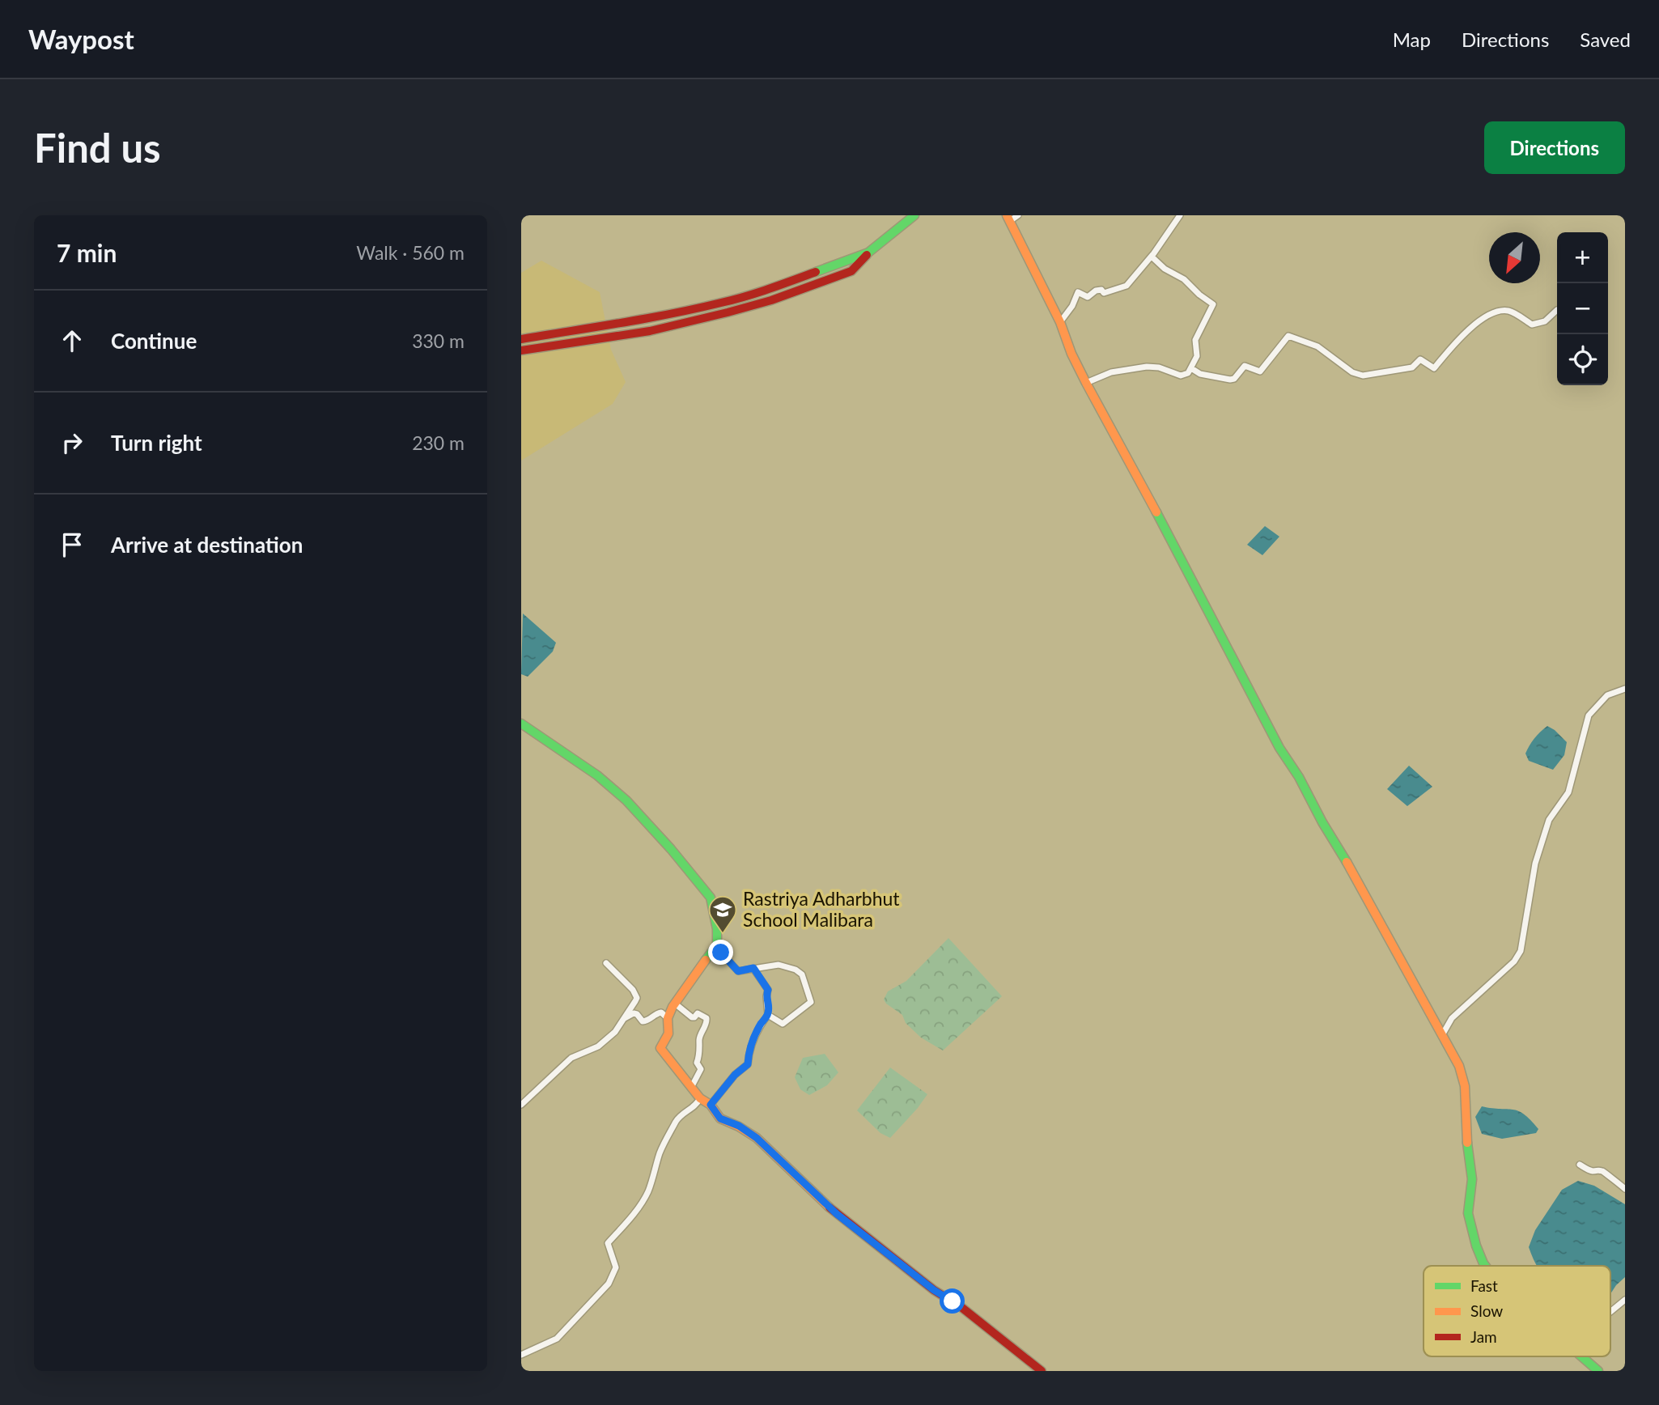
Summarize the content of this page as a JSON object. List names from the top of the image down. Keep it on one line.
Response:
{"places":{"school or university":["Rastriya Adharbhut School Malibara"]},"legend":["Fast","Slow","Jam"],"north":"bottom left","page":{"header":"Waypost","nav":["Map","Directions","Saved"],"buttons":"Directions","title":"Find us","heading":["7 min","Walk · 560 m"],"map_buttons":["+","−"],"list":[["Continue","330 m"],["Turn right","230 m"],"Arrive at destination"]}}
